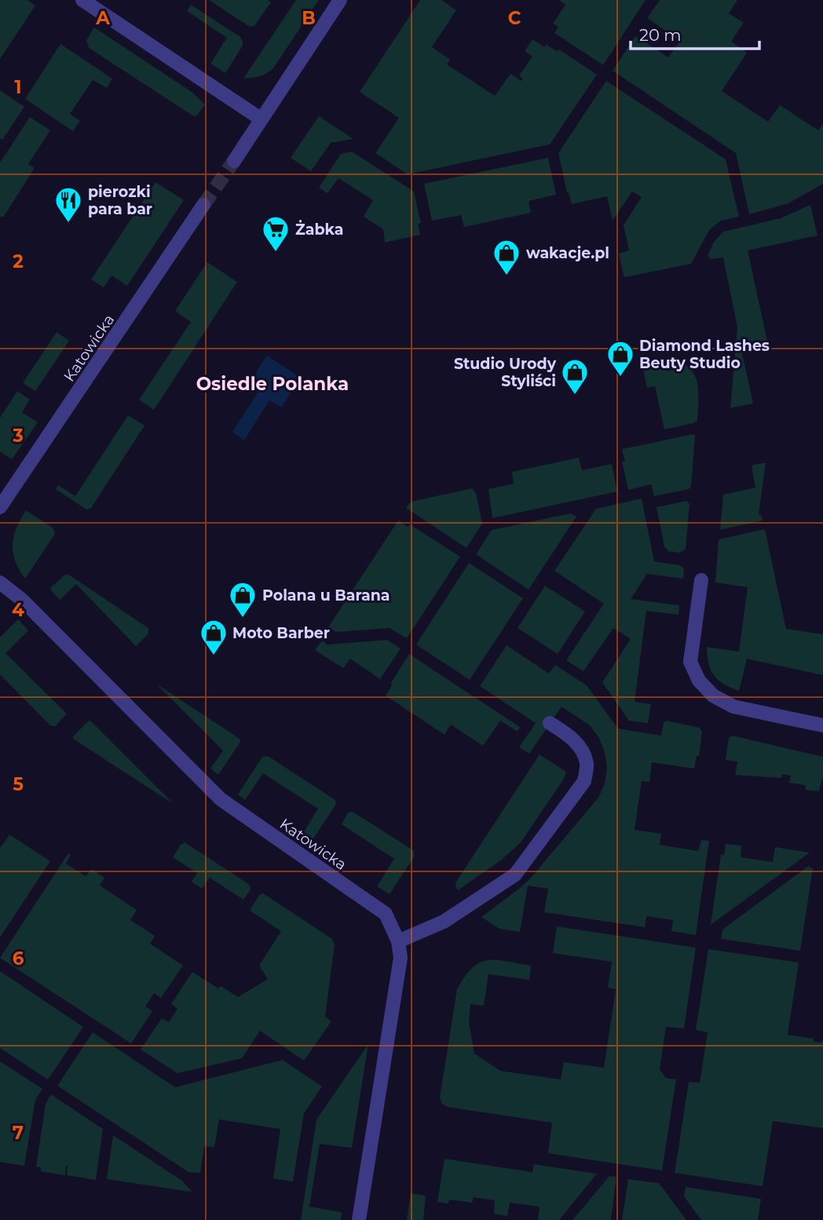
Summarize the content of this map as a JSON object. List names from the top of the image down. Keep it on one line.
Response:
{"streets":{"street":["Katowicka"]},"districts":["Osiedle Polanka"],"places":{"restaurant":["pierozki para bar"],"supermarket":["Żabka"],"shop":["wakacje.pl","Diamond Lashes Beuty Studio","Studio Urody Styliści","Polana u Barana","Moto Barber"]},"scale_bar":"20 m","grid":{"columns":["A","B","C"],"rows":["1","2","3","4","5","6","7"]}}
